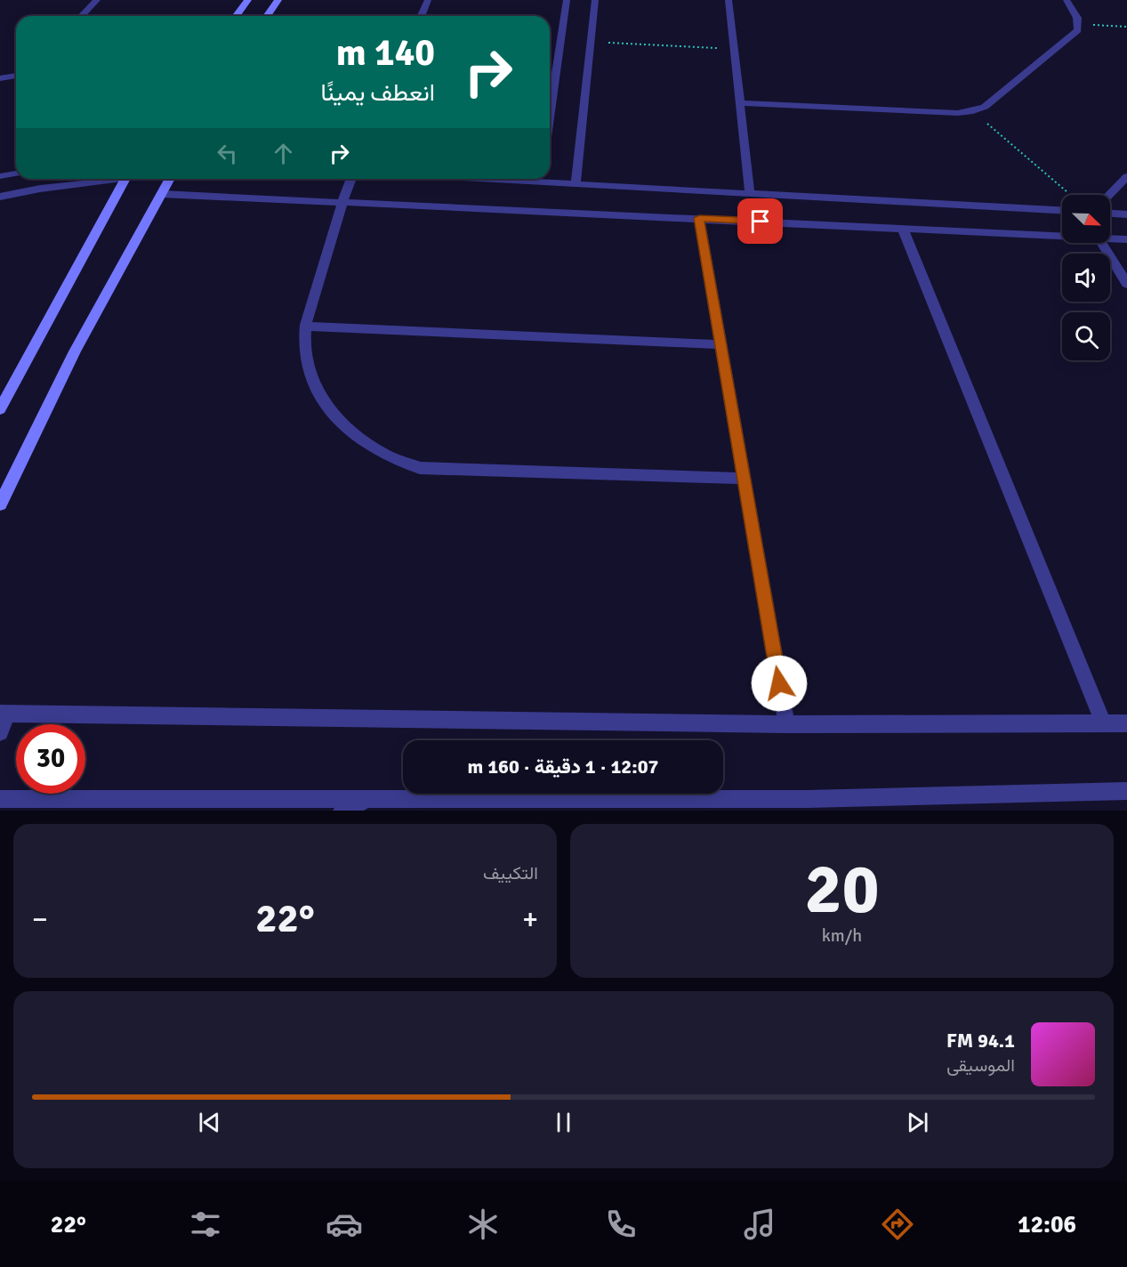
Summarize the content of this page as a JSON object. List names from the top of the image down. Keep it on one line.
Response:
{"north":"bottom right","page":{"turn":["140 m","انعطف يمينًا"],"limit":"30","trip":"12:07 · 1 دقيقة · 160 m","tile":[["20","km/h"],"التكييف"],"heat":["−","22°","+"],"song":["94.1 FM","الموسيقى"],"tabs":["12:06","22°"]}}
